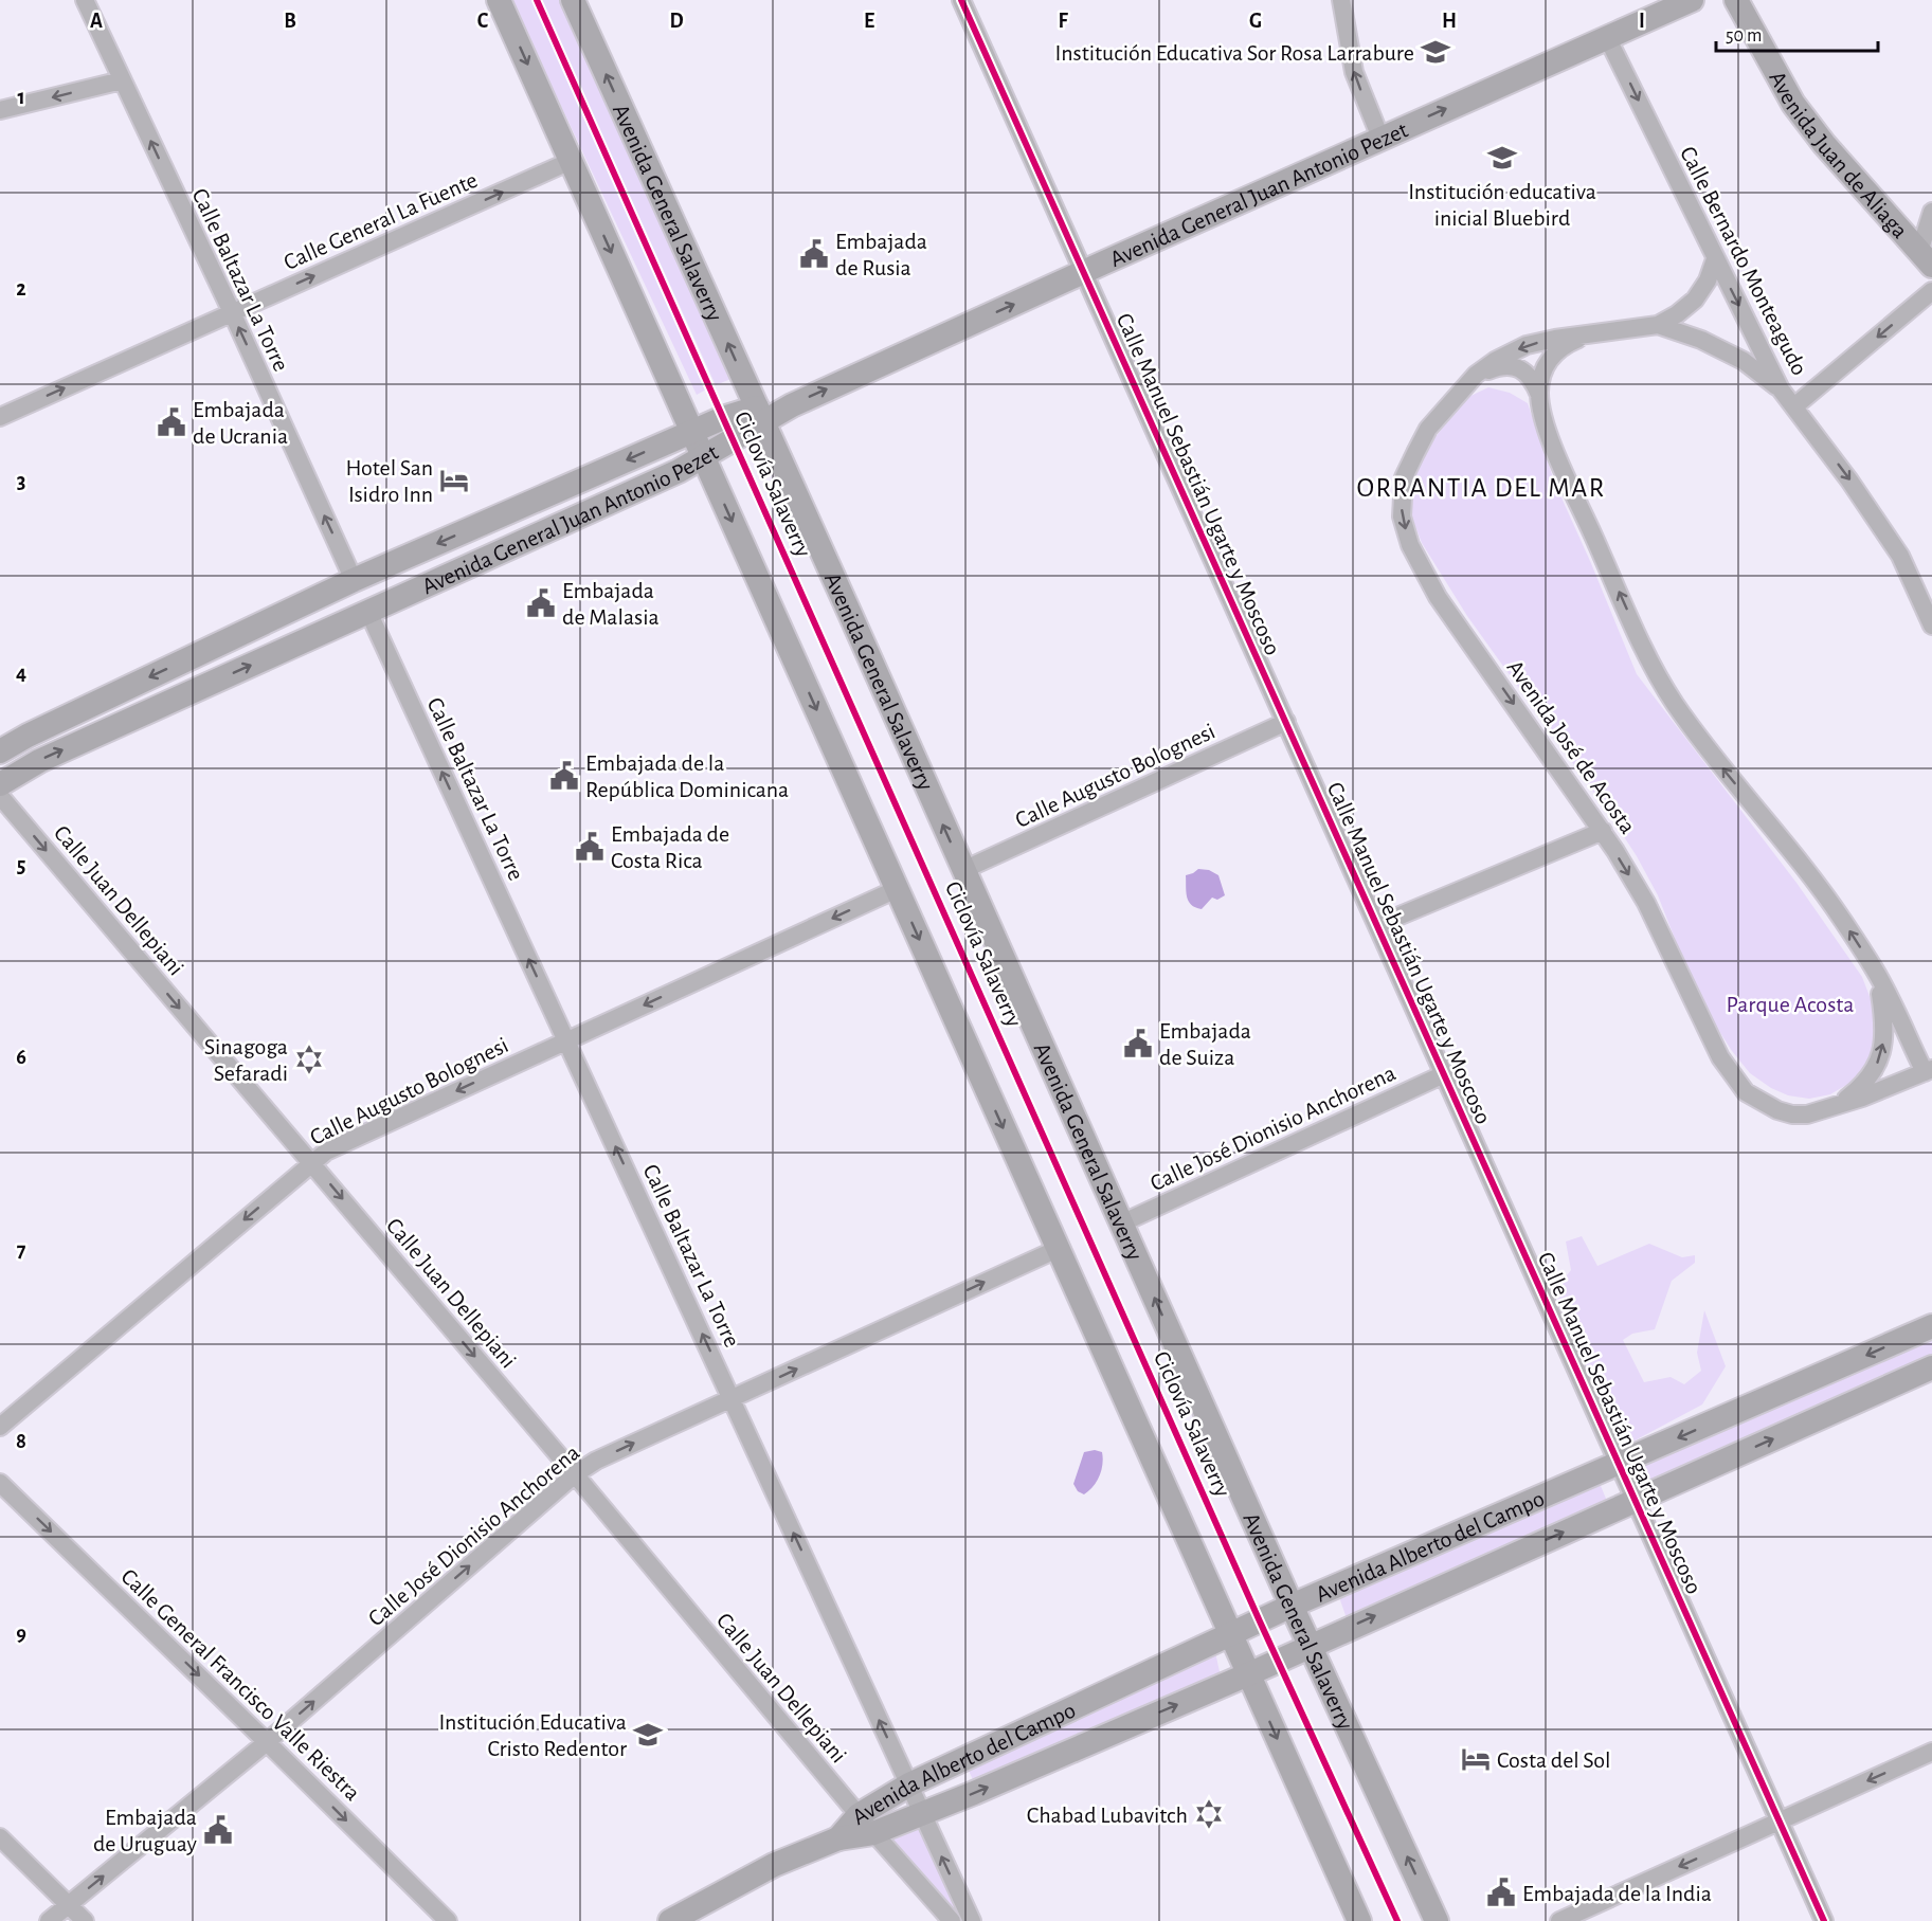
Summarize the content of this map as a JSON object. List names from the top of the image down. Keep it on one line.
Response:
{"streets":{"main road":["Avenida Juan de Aliaga","Avenida General Juan Antonio Pezet","Avenida General Salaverry","Avenida Alberto del Campo"],"street":["Calle General La Fuente","Calle Bernardo Monteagudo","Calle Baltazar La Torre","Calle Manuel Sebastián Ugarte y Moscoso","Avenida José de Acosta","Calle Augusto Bolognesi","Calle Juan Dellepiani","Calle José Dionisio Anchorena","Calle General Francisco Valle Riestra"],"cycle path":["Ciclovía Salaverry"]},"crossings":[["Avenida General Juan Antonio Pezet","Avenida General Salaverry"],["Avenida General Juan Antonio Pezet","Calle Bernardo Monteagudo"],["Avenida General Juan Antonio Pezet","Calle Baltazar La Torre"],["Avenida General Juan Antonio Pezet","Calle Manuel Sebastián Ugarte y Moscoso"],["Avenida General Salaverry","Calle Augusto Bolognesi"],["Avenida General Salaverry","Calle José Dionisio Anchorena"],["Avenida General Salaverry","Avenida Alberto del Campo"],["Calle General La Fuente","Calle Baltazar La Torre"],["Calle Bernardo Monteagudo","Avenida José de Acosta"],["Calle Baltazar La Torre","Calle Augusto Bolognesi"],["Calle Baltazar La Torre","Calle José Dionisio Anchorena"],["Calle Baltazar La Torre","Avenida Alberto del Campo"],["Calle Manuel Sebastián Ugarte y Moscoso","Calle Augusto Bolognesi"],["Calle Manuel Sebastián Ugarte y Moscoso","Calle José Dionisio Anchorena"],["Calle Manuel Sebastián Ugarte y Moscoso","Avenida Alberto del Campo"],["Calle Augusto Bolognesi","Calle Juan Dellepiani"],["Calle Juan Dellepiani","Calle José Dionisio Anchorena"],["Calle Juan Dellepiani","Avenida Alberto del Campo"],["Calle José Dionisio Anchorena","Calle General Francisco Valle Riestra"]],"one_way":["Calle General La Fuente","Calle Bernardo Monteagudo","Calle Baltazar La Torre","Calle Augusto Bolognesi","Calle Juan Dellepiani","Calle José Dionisio Anchorena","Calle General Francisco Valle Riestra"],"districts":["ORRANTIA DEL MAR"],"parks":["Parque Acosta"],"places":{"school or university":["Institución Educativa Sor Rosa Larrabure","Institución educativa inicial Bluebird","Institución Educativa Cristo Redentor"],"public building":["Embajada de Rusia","Embajada de Ucrania","Embajada de Malasia","Embajada de la República Dominicana","Embajada de Costa Rica","Embajada de Suiza","Embajada de Uruguay","Embajada de la India"],"hotel":["Hotel San Isidro Inn","Costa del Sol"],"synagogue":["Sinagoga Sefaradi","Chabad Lubavitch"]},"scale_bar":"50 m","grid":{"columns":["A","B","C","D","E","F","G","H","I"],"rows":["1","2","3","4","5","6","7","8","9"]}}
